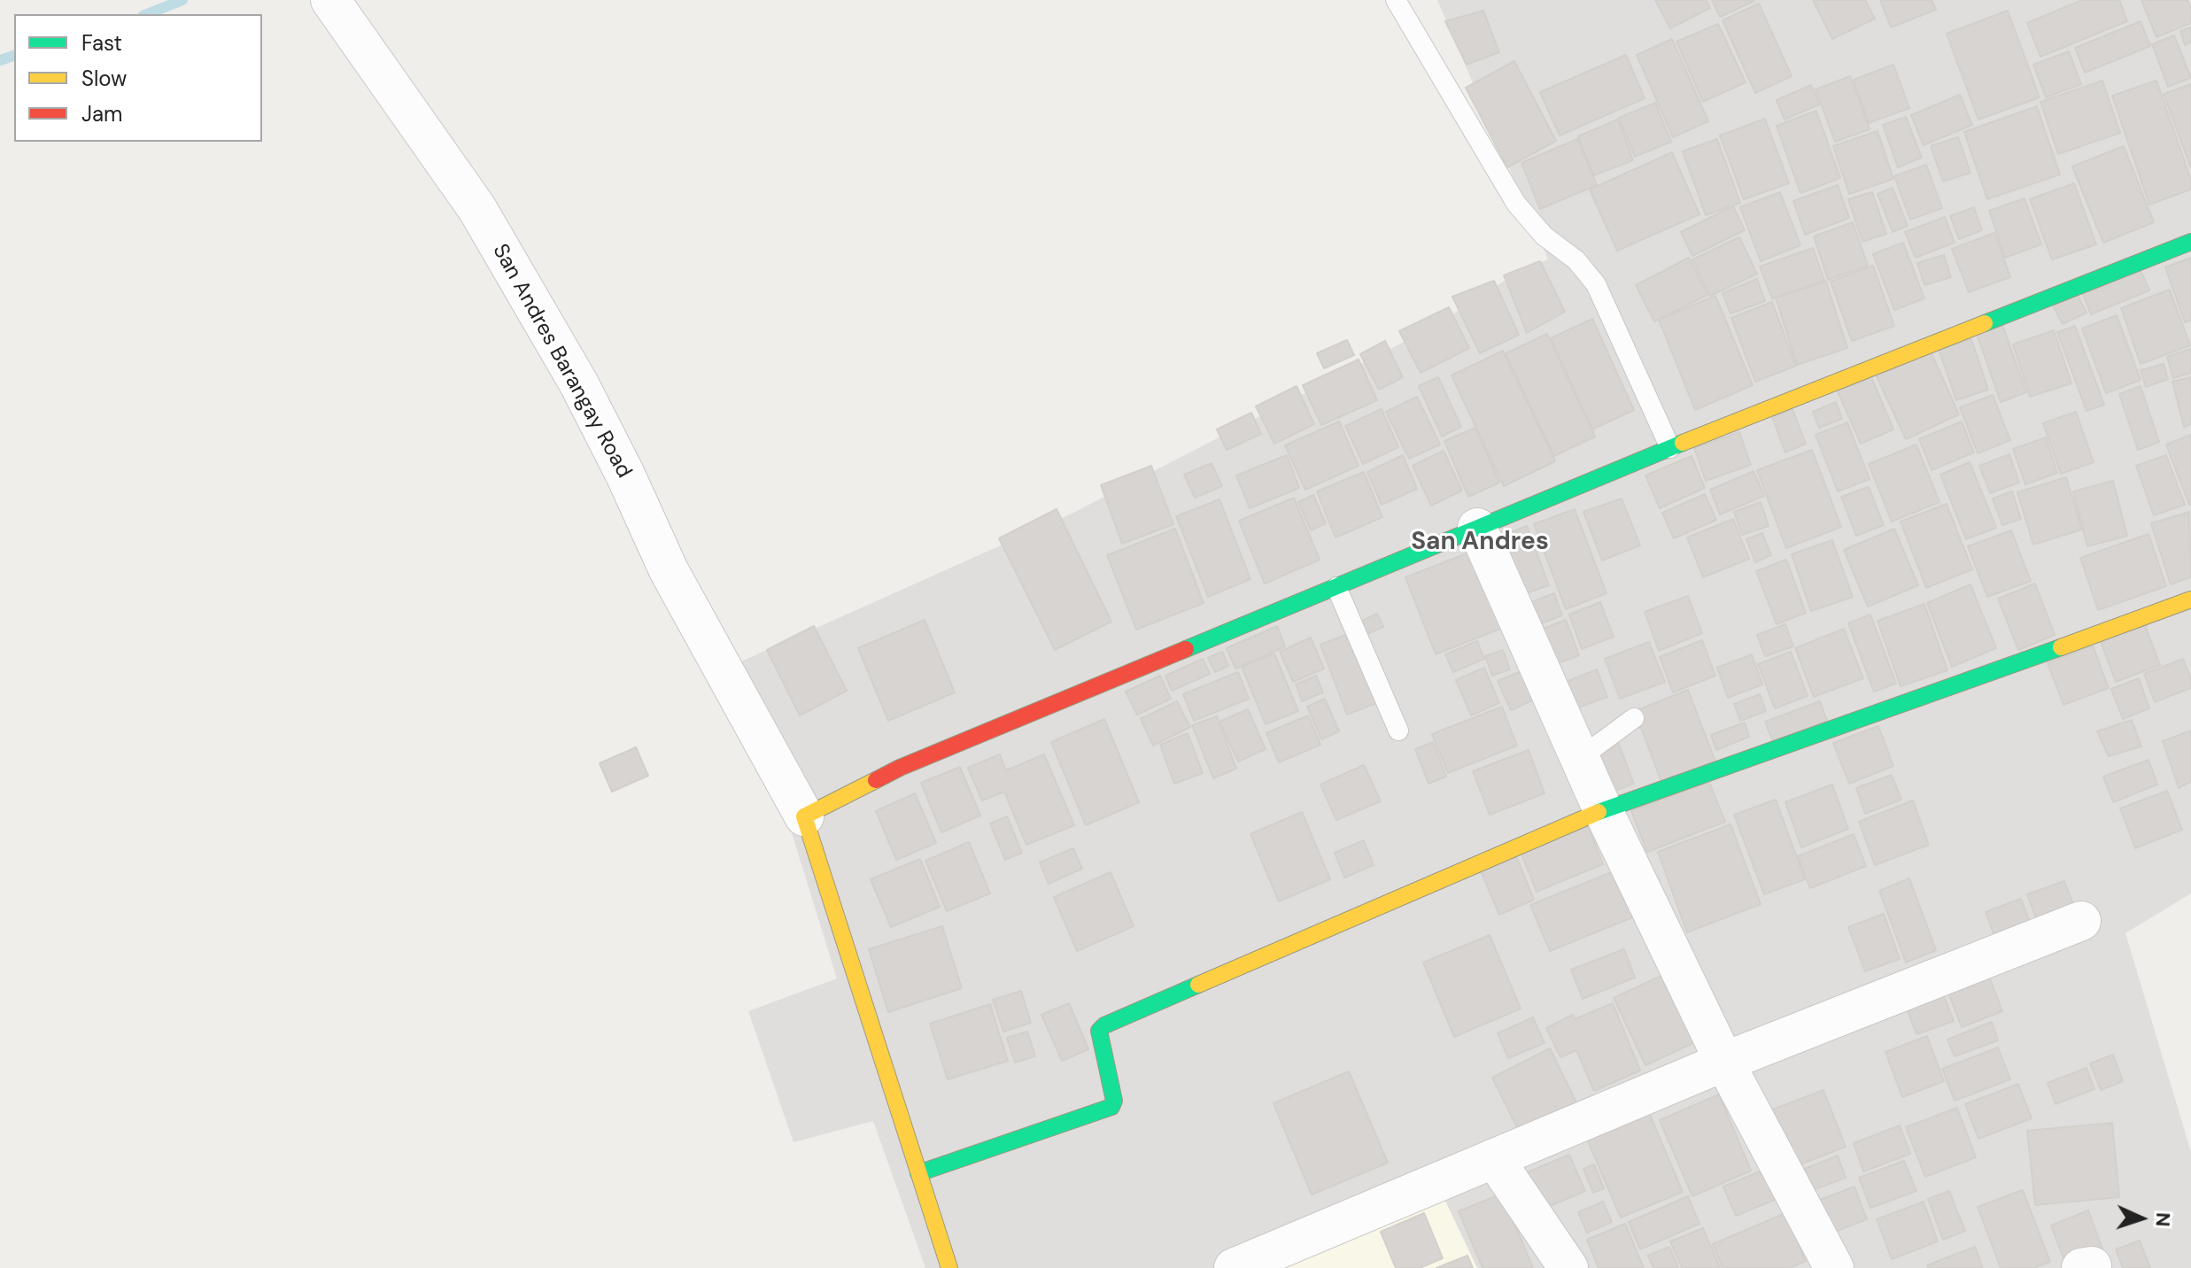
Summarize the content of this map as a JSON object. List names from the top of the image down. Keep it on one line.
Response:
{"streets":{"street":["San Andres Barangay Road"]},"districts":["San Andres"],"legend":["Fast","Slow","Jam"],"north":"right"}
